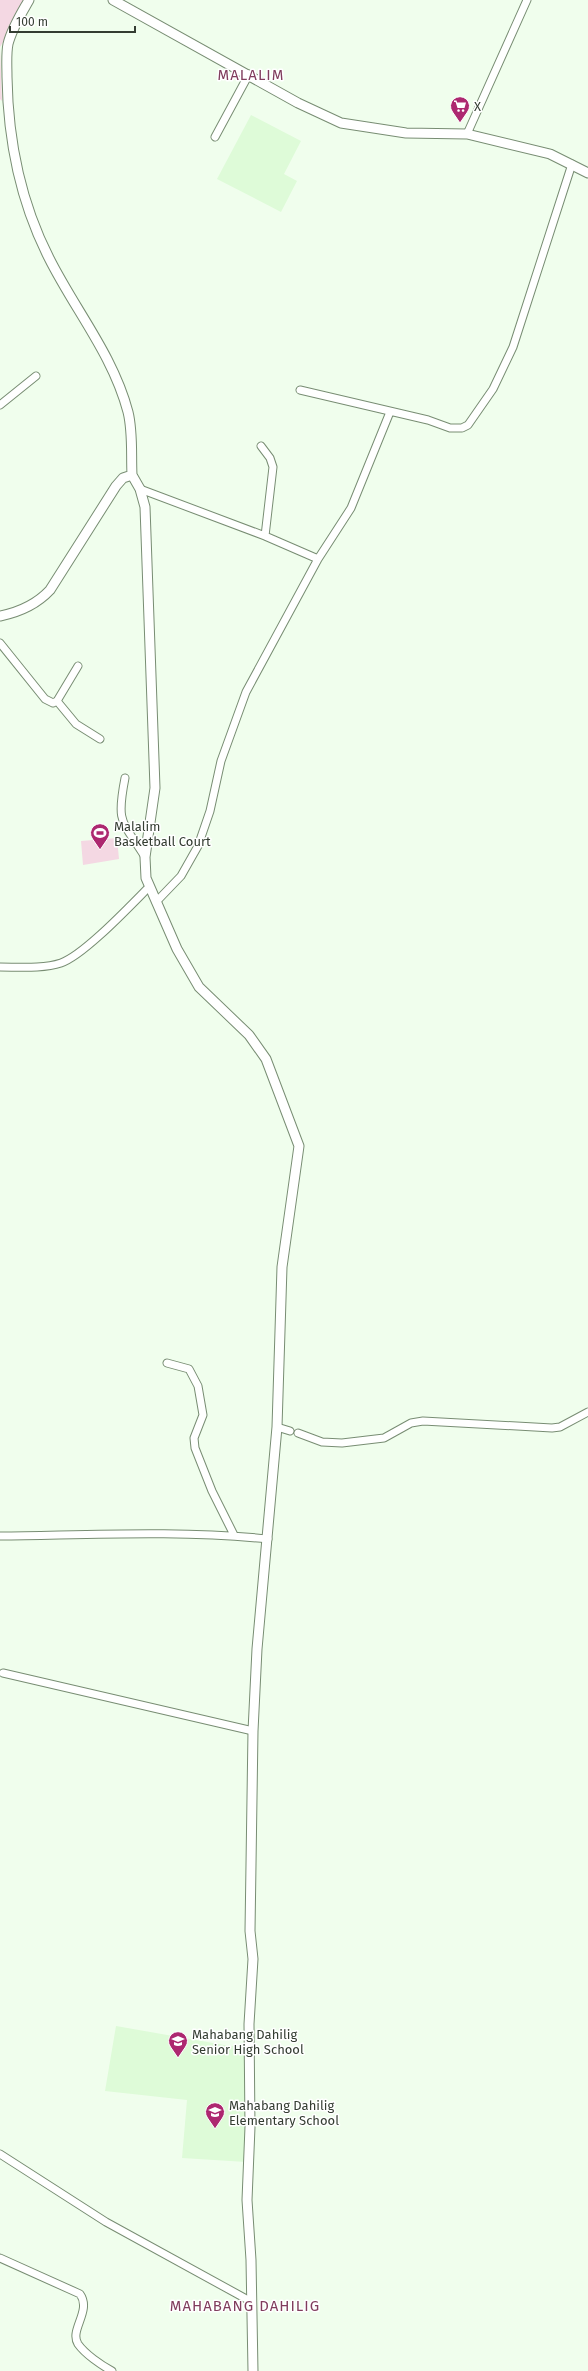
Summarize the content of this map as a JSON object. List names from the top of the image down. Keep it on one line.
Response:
{"districts":["MALALIM","MAHABANG DAHILIG"],"places":{"supermarket":["X"],"sports":["Malalim Basketball Court"],"school or university":["Mahabang Dahilig Senior High School","Mahabang Dahilig Elementary School"]},"scale_bar":"100 m"}
